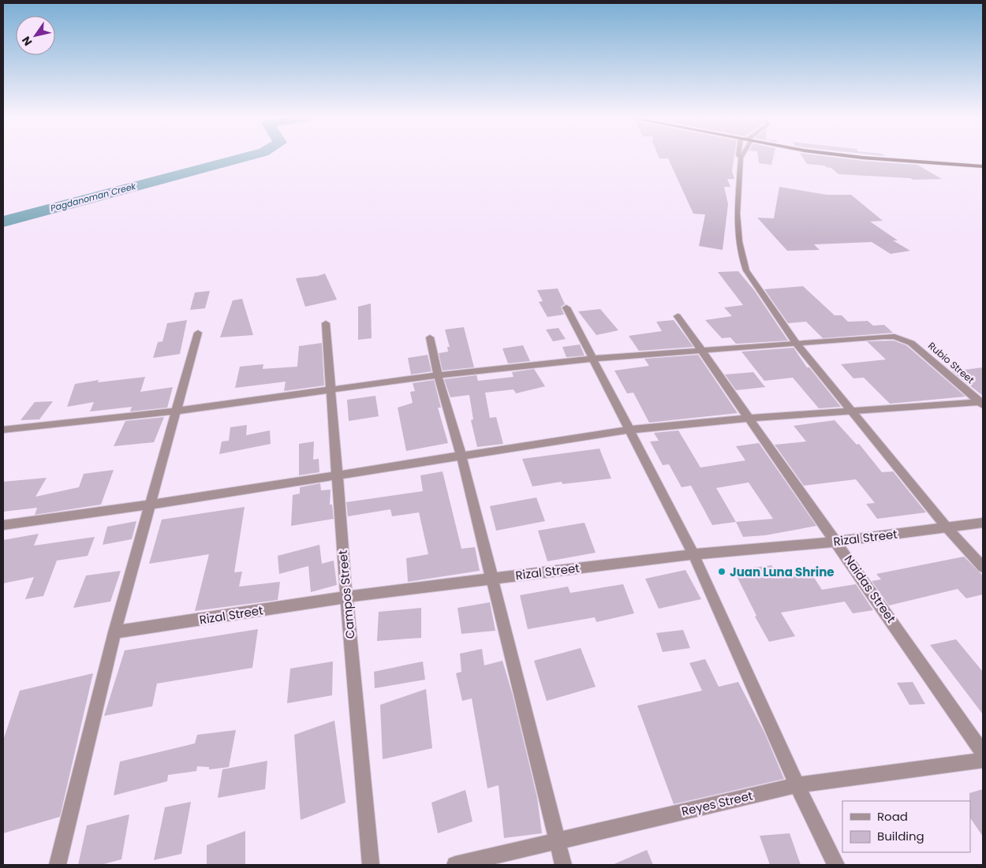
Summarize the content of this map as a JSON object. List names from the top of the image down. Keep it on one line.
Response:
{"streets":{"street":["Rubio Street","Rizal Street","Naidas Street","Campos Street","Reyes Street"]},"crossings":[["Rizal Street","Naidas Street"],["Rizal Street","Campos Street"]],"water":["Pagdanoman Creek"],"places":["Juan Luna Shrine"],"legend":["Road","Building"],"north":"bottom left"}
